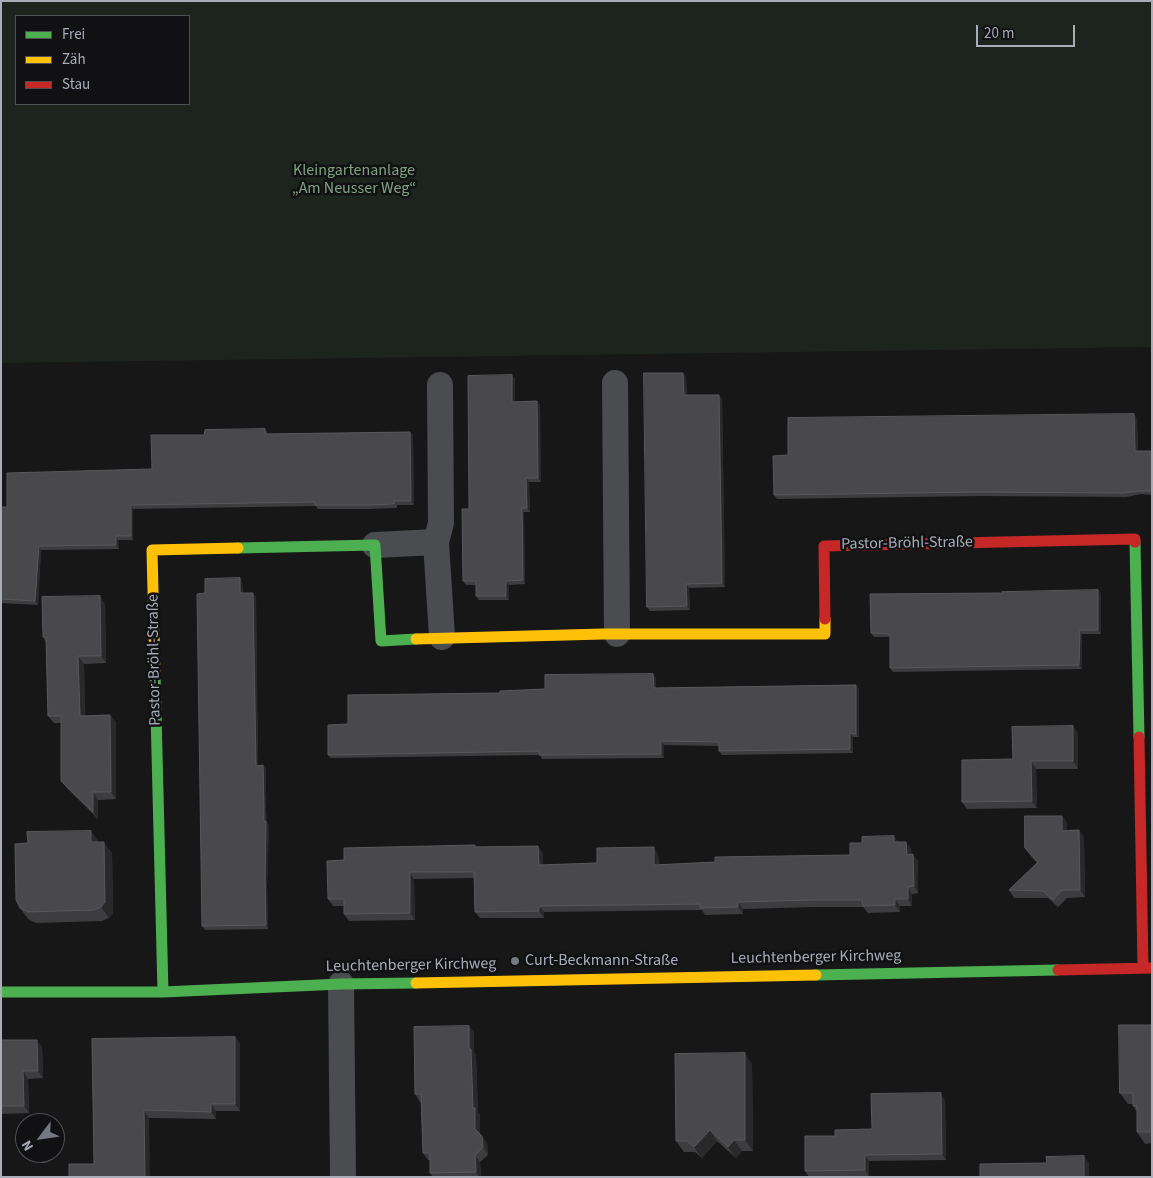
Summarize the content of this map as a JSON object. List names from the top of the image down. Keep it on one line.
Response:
{"streets":{"street":["Pastor-Bröhl-Straße","Leuchtenberger Kirchweg"]},"crossings":[["Pastor-Bröhl-Straße","Leuchtenberger Kirchweg"]],"parks":["Kleingartenanlage „Am Neusser Weg“"],"places":["Curt-Beckmann-Straße"],"legend":["Frei","Zäh","Stau"],"scale_bar":"20 m","north":"bottom left"}
